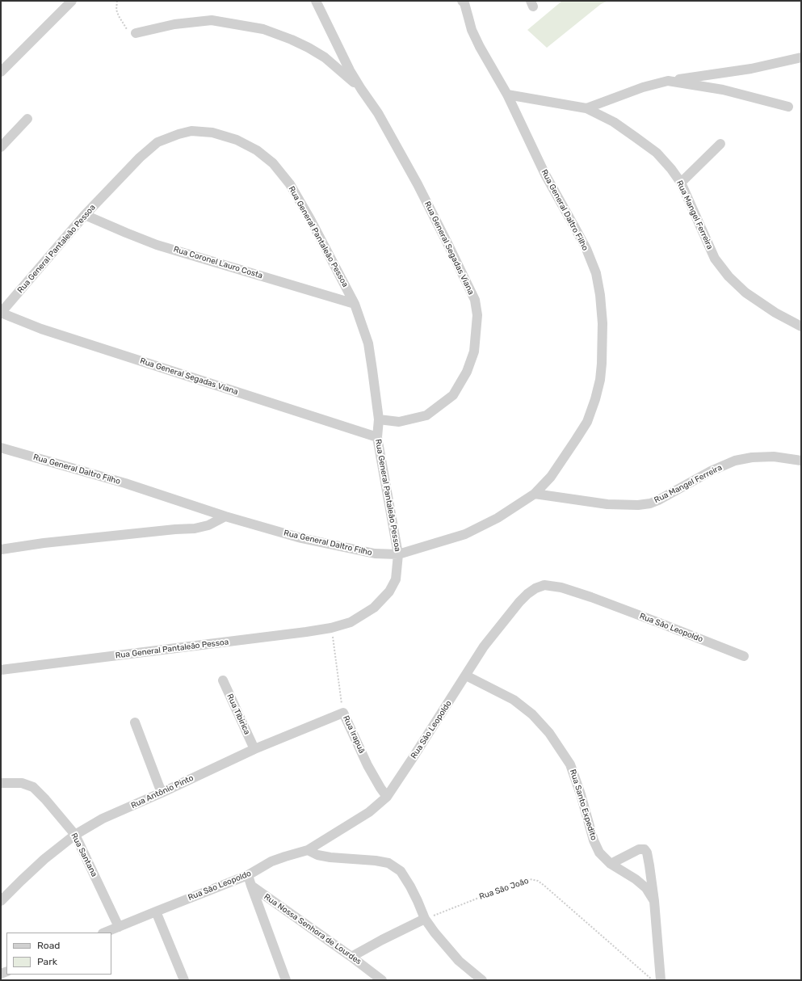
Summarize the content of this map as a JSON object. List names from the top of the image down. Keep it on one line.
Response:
{"streets":{"street":["Rua General Daltro Filho","Rua Mangel Ferreira","Rua General Pantaleão Pessoa","Rua General Segadas Viana","Rua Coronel Lauro Costa","Rua São Leopoldo","Rua Tibirica","Rua Irapuã","Rua Antônio Pinto","Rua Santo Expedito","Rua Santana","Rua Nossa Senhora de Lourdes"],"path":["Rua São João"]},"crossings":[["Rua General Daltro Filho","Rua Mangel Ferreira"],["Rua General Daltro Filho","Rua General Pantaleão Pessoa"],["Rua General Pantaleão Pessoa","Rua General Segadas Viana"],["Rua General Pantaleão Pessoa","Rua Coronel Lauro Costa"],["Rua General Pantaleão Pessoa","Rua Irapuã"],["Rua São Leopoldo","Rua Irapuã"],["Rua São Leopoldo","Rua Santo Expedito"],["Rua São Leopoldo","Rua Santana"],["Rua Tibirica","Rua Antônio Pinto"],["Rua Irapuã","Rua Antônio Pinto"],["Rua Antônio Pinto","Rua Santana"]],"legend":["Road","Park"]}
